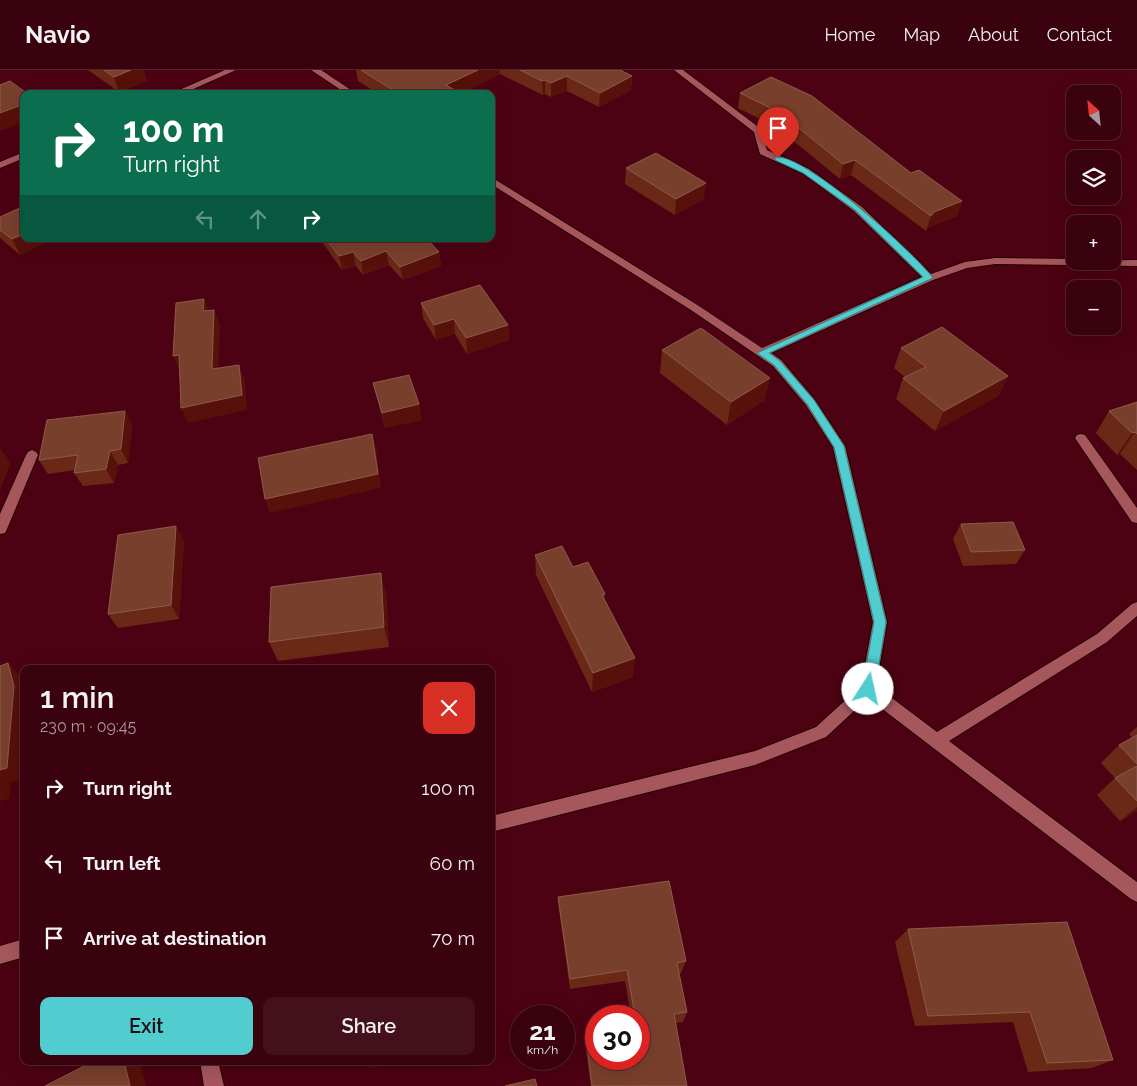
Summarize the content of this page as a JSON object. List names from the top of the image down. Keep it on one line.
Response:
{"north":"top left","page":{"header":"Navio","nav":["Home","Map","About","Contact"],"map_buttons":["+","−"],"turn":["100 m","Turn right"],"heading":["1 min","230 m · 09:45"],"list":[{"name":"Turn right","value":"100 m"},{"name":"Turn left","value":"60 m"},{"name":"Arrive at destination","value":"70 m"}],"buttons":["Exit","Share"],"speed":"21 km/h","limit":"30"}}
